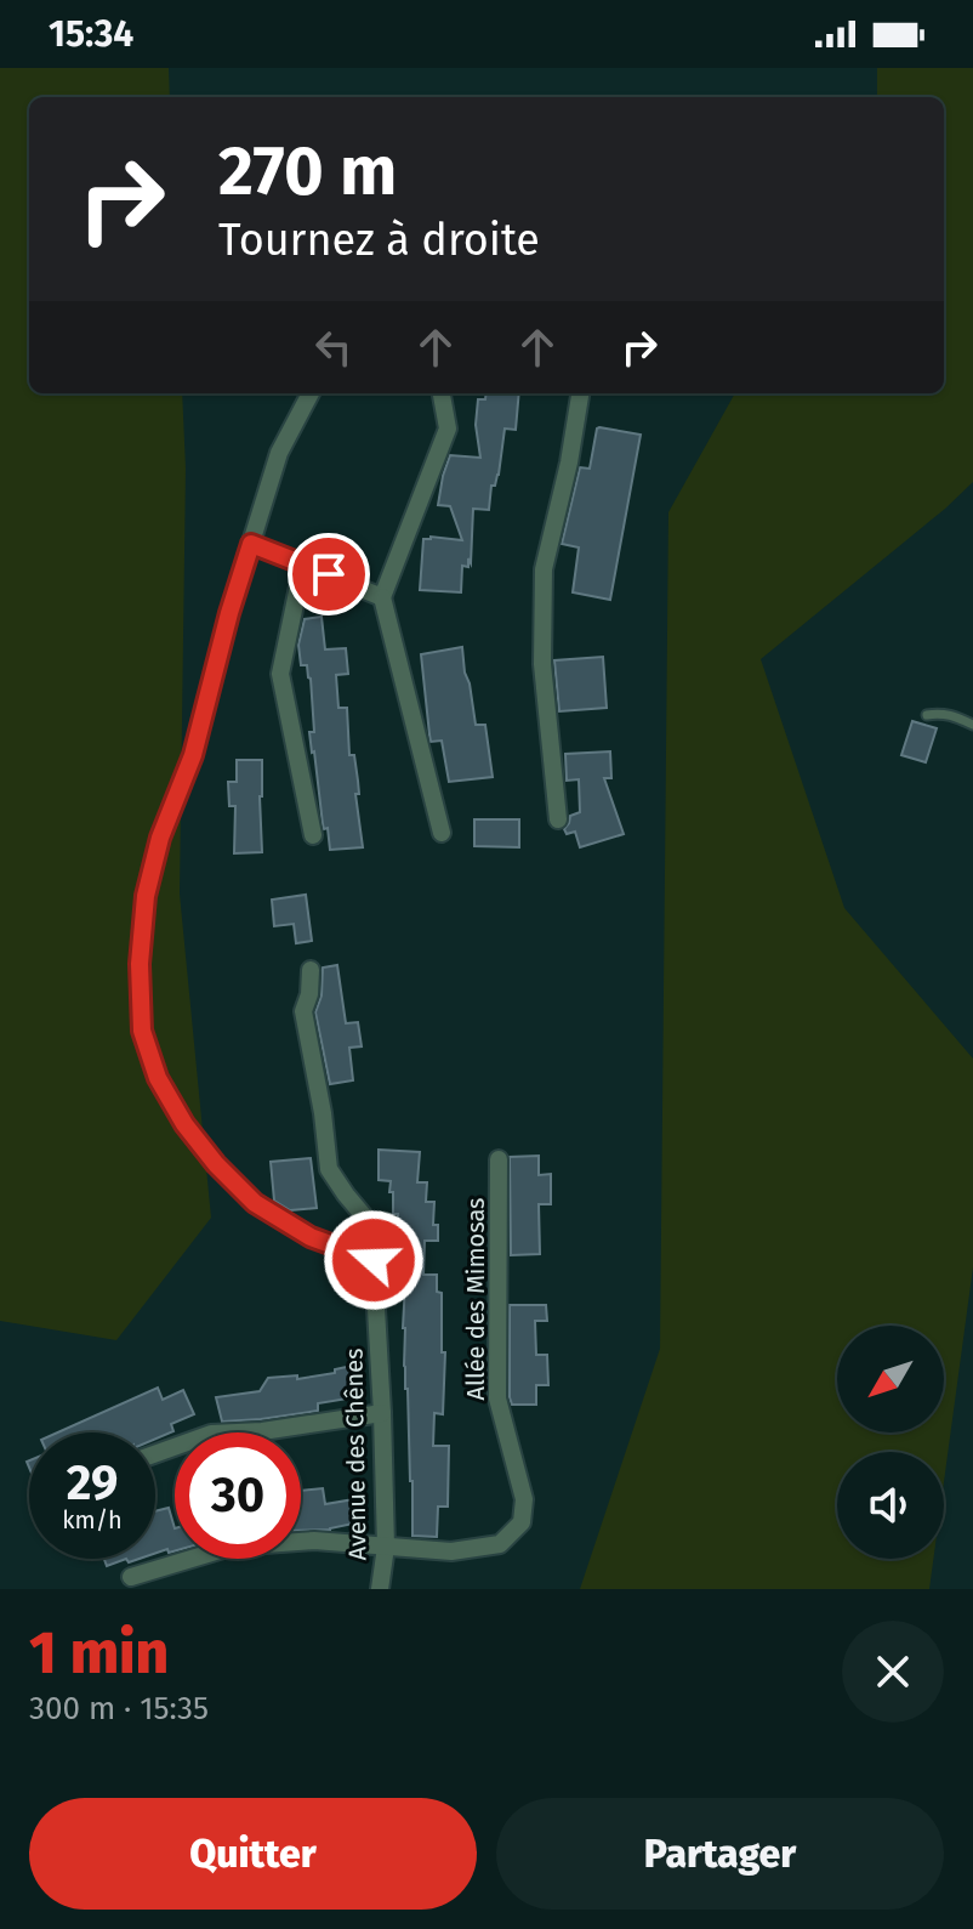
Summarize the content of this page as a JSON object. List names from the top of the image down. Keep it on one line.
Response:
{"streets":{"street":["Allée des Mimosas","Avenue des Chênes"]},"crossings":[["Allée des Mimosas","Avenue des Chênes"]],"north":"bottom left","page":{"status":"15:34","turn":["270 m","Tournez à droite"],"speed":"29 km/h","limit":"30","heading":["1 min","300 m · 15:35"],"buttons":["Quitter","Partager"]}}
